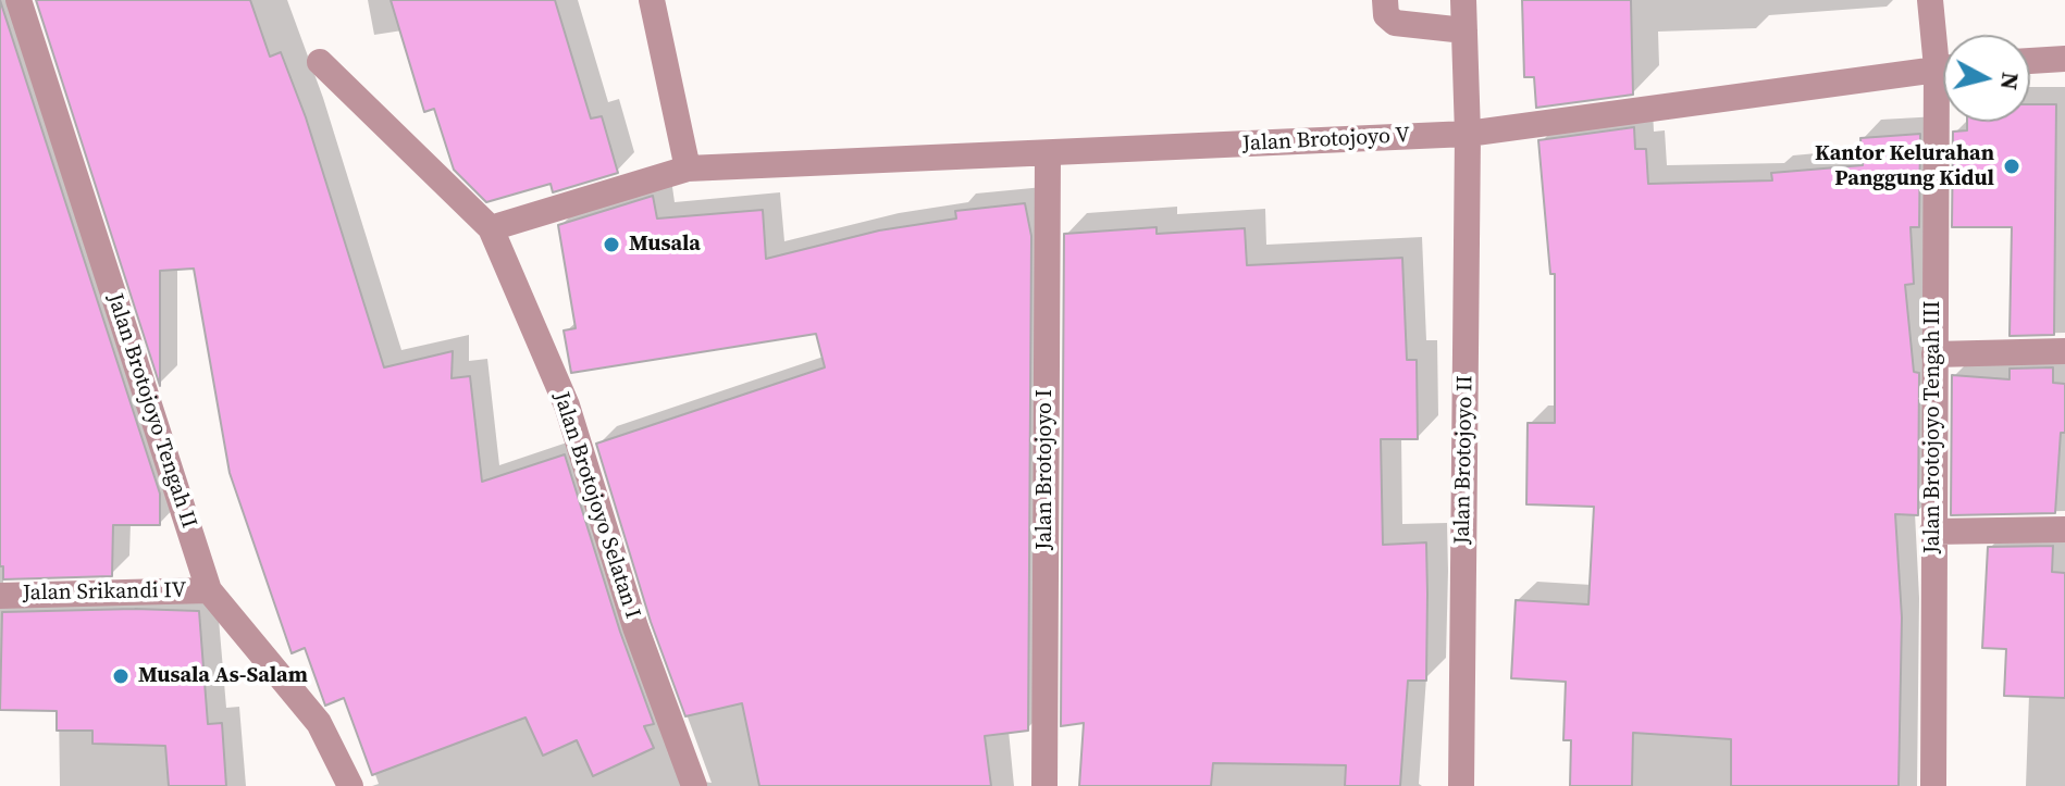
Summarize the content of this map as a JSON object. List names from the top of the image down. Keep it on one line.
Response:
{"streets":{"street":["Jalan Brotojoyo V","Jalan Brotojoyo Tengah II","Jalan Brotojoyo Tengah III","Jalan Brotojoyo II","Jalan Brotojoyo I","Jalan Brotojoyo Selatan I","Jalan Srikandi IV"]},"crossings":[["Jalan Brotojoyo V","Jalan Brotojoyo II"],["Jalan Brotojoyo V","Jalan Brotojoyo I"],["Jalan Brotojoyo V","Jalan Brotojoyo Selatan I"],["Jalan Brotojoyo Tengah II","Jalan Srikandi IV"]],"places":["Kantor Kelurahan Panggung Kidul","Musala","Musala As-Salam"],"north":"right"}
